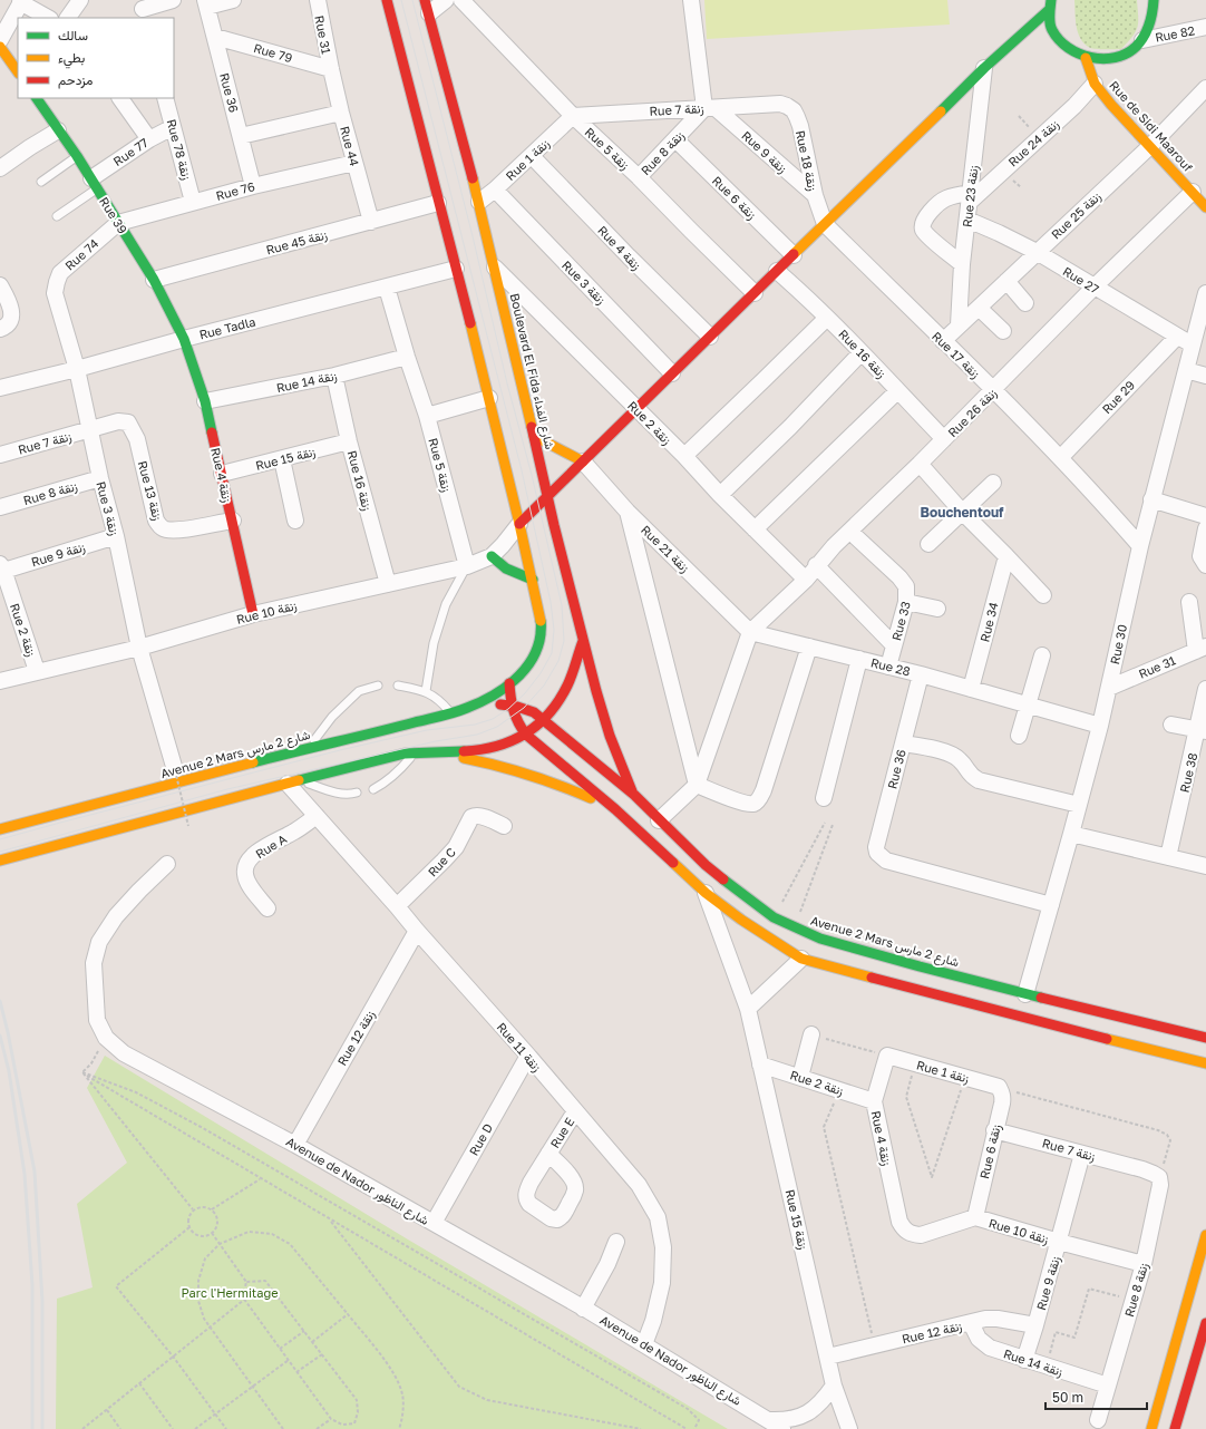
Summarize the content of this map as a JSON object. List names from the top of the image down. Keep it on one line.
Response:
{"streets":{"main road":["Rue de Sidi Maarouf","Rue 39","Rue 4 زنقة","Boulevard El Fida شارع الفداء","Avenue 2 Mars شارع 2 مارس"],"street":["Rue 82","Rue 31","Rue 79","Rue 36","Rue 7 زنقة","Rue 24 زنقة","Rue 44","Rue 5 زنقة","Rue 78 زنقة","Rue 77","Rue 9 زنقة","Rue 8 زنقة","Rue 1 زنقة","Rue 18 زنقة","Rue 76","Rue 23 زنقة","Rue 6 زنقة","Rue 25 زنقة","Rue 45 زنقة","Rue 74","Rue 27","Rue 3 زنقة","Rue Tadla","Rue 16 زنقة","Rue 17 زنقة","Rue 14 زنقة","Rue 29","Rue 26 زنقة","Rue 2 زنقة","Rue 15 زنقة","Rue 13 زنقة","Rue 21 زنقة","Rue 10 زنقة","Rue 33","Rue 34","Rue 30","Rue 28","Rue 38","Rue A","Rue C","Rue 12 زنقة","Rue 11 زنقة","Rue E","Rue D","Avenue de Nador شارع الناظور"]},"crossings":[["Rue 31","Rue 79"],["Rue 31","Rue 44"],["Rue 31","Rue 30"],["Rue 79","Rue 36"],["Rue 79","Rue 44"],["Rue 36","Rue 76"],["Rue 36","Rue 30"],["Rue 36","Rue 28"],["Rue 7 زنقة","Rue 5 زنقة"],["Rue 7 زنقة","Rue 9 زنقة"],["Rue 7 زنقة","Rue 8 زنقة"],["Rue 7 زنقة","Rue 1 زنقة"],["Rue 7 زنقة","Rue 18 زنقة"],["Rue 7 زنقة","Rue 6 زنقة"],["Rue 7 زنقة","Rue 3 زنقة"],["Rue 7 زنقة","Rue 13 زنقة"],["Rue de Sidi Maarouf","Rue 24 زنقة"],["Rue de Sidi Maarouf","Rue 25 زنقة"],["Rue de Sidi Maarouf","Rue 26 زنقة"],["Rue 24 زنقة","Rue 23 زنقة"],["Rue 44","Rue 76"],["Rue 44","Rue 45 زنقة"],["Rue 5 زنقة","Rue 8 زنقة"],["Rue 5 زنقة","Rue 1 زنقة"],["Rue 5 زنقة","Rue Tadla"],["Rue 5 زنقة","Rue 14 زنقة"],["Rue 5 زنقة","Rue 10 زنقة"],["Rue 78 زنقة","Rue 77"],["Rue 78 زنقة","Rue 76"],["Rue 77","Rue 39"],["Rue 9 زنقة","Rue 8 زنقة"],["Rue 9 زنقة","Rue 18 زنقة"],["Rue 9 زنقة","Rue 3 زنقة"],["Rue 9 زنقة","Rue 14 زنقة"],["Rue 9 زنقة","Rue 2 زنقة"],["Rue 9 زنقة","Rue 10 زنقة"],["Rue 9 زنقة","Rue 12 زنقة"],["Rue 8 زنقة","Rue 6 زنقة"],["Rue 8 زنقة","Rue 3 زنقة"],["Rue 8 زنقة","Rue 14 زنقة"],["Rue 8 زنقة","Rue 10 زنقة"],["Rue 1 زنقة","Rue 6 زنقة"],["Rue 1 زنقة","Rue 4 زنقة"],["Rue 1 زنقة","Rue 3 زنقة"],["Rue 1 زنقة","Boulevard El Fida شارع الفداء"],["Rue 18 زنقة","Rue 17 زنقة"],["Rue 76","Rue 39"],["Rue 76","Rue 74"],["Rue 23 زنقة","Rue 25 زنقة"],["Rue 23 زنقة","Rue 27"],["Rue 6 زنقة","Rue 10 زنقة"],["Rue 39","Rue 45 زنقة"],["Rue 39","Rue 4 زنقة"],["Rue 39","Rue 74"],["Rue 39","Rue Tadla"],["Rue 25 زنقة","Rue 27"],["Rue 25 زنقة","Rue 17 زنقة"],["Rue 4 زنقة","Rue Tadla"],["Rue 4 زنقة","Rue 14 زنقة"],["Rue 4 زنقة","Rue 2 زنقة"],["Rue 4 زنقة","Rue 15 زنقة"],["Rue 4 زنقة","Rue 13 زنقة"],["Rue 4 زنقة","Rue 10 زنقة"],["Rue 74","Rue 3 زنقة"],["Rue 74","Rue Tadla"],["Rue 27","Rue 29"],["Rue 27","Rue 26 زنقة"],["Rue 27","Rue 30"],["Rue 3 زنقة","Rue Tadla"],["Rue 3 زنقة","Rue 13 زنقة"],["Rue 3 زنقة","Rue 10 زنقة"],["Rue 16 زنقة","Rue 14 زنقة"],["Rue 16 زنقة","Rue 26 زنقة"],["Rue 16 زنقة","Rue 15 زنقة"],["Rue 16 زنقة","Rue 10 زنقة"],["Rue 17 زنقة","Rue 29"],["Rue 17 زنقة","Rue 26 زنقة"],["Rue 17 زنقة","Rue 30"],["Boulevard El Fida شارع الفداء","Rue 2 زنقة"],["Boulevard El Fida شارع الفداء","Avenue 2 Mars شارع 2 مارس"],["Rue 14 زنقة","Rue 12 زنقة"],["Rue 26 زنقة","Rue 2 زنقة"],["Rue 26 زنقة","Rue 21 زنقة"],["Rue 26 زنقة","Rue 33"],["Rue 26 زنقة","Rue 28"],["Rue 2 زنقة","Rue 15 زنقة"],["Rue 2 زنقة","Rue 10 زنقة"],["Rue 15 زنقة","Rue 12 زنقة"],["Rue 21 زنقة","Rue 28"],["Rue 33","Rue 28"],["Rue 34","Rue 28"],["Rue 30","Rue 28"],["Rue 30","Avenue 2 Mars شارع 2 مارس"],["Rue A","Rue 11 زنقة"],["Rue C","Rue 11 زنقة"],["Rue 12 زنقة","Rue 11 زنقة"],["Rue 12 زنقة","Avenue de Nador شارع الناظور"],["Rue 11 زنقة","Rue E"],["Rue 11 زنقة","Rue D"],["Rue 11 زنقة","Avenue de Nador شارع الناظور"],["Rue D","Avenue de Nador شارع الناظور"]],"districts":["Bouchentouf"],"parks":["Parc l'Hermitage"],"legend":["سالك","بطيء","مزدحم"],"scale_bar":"50 m"}
